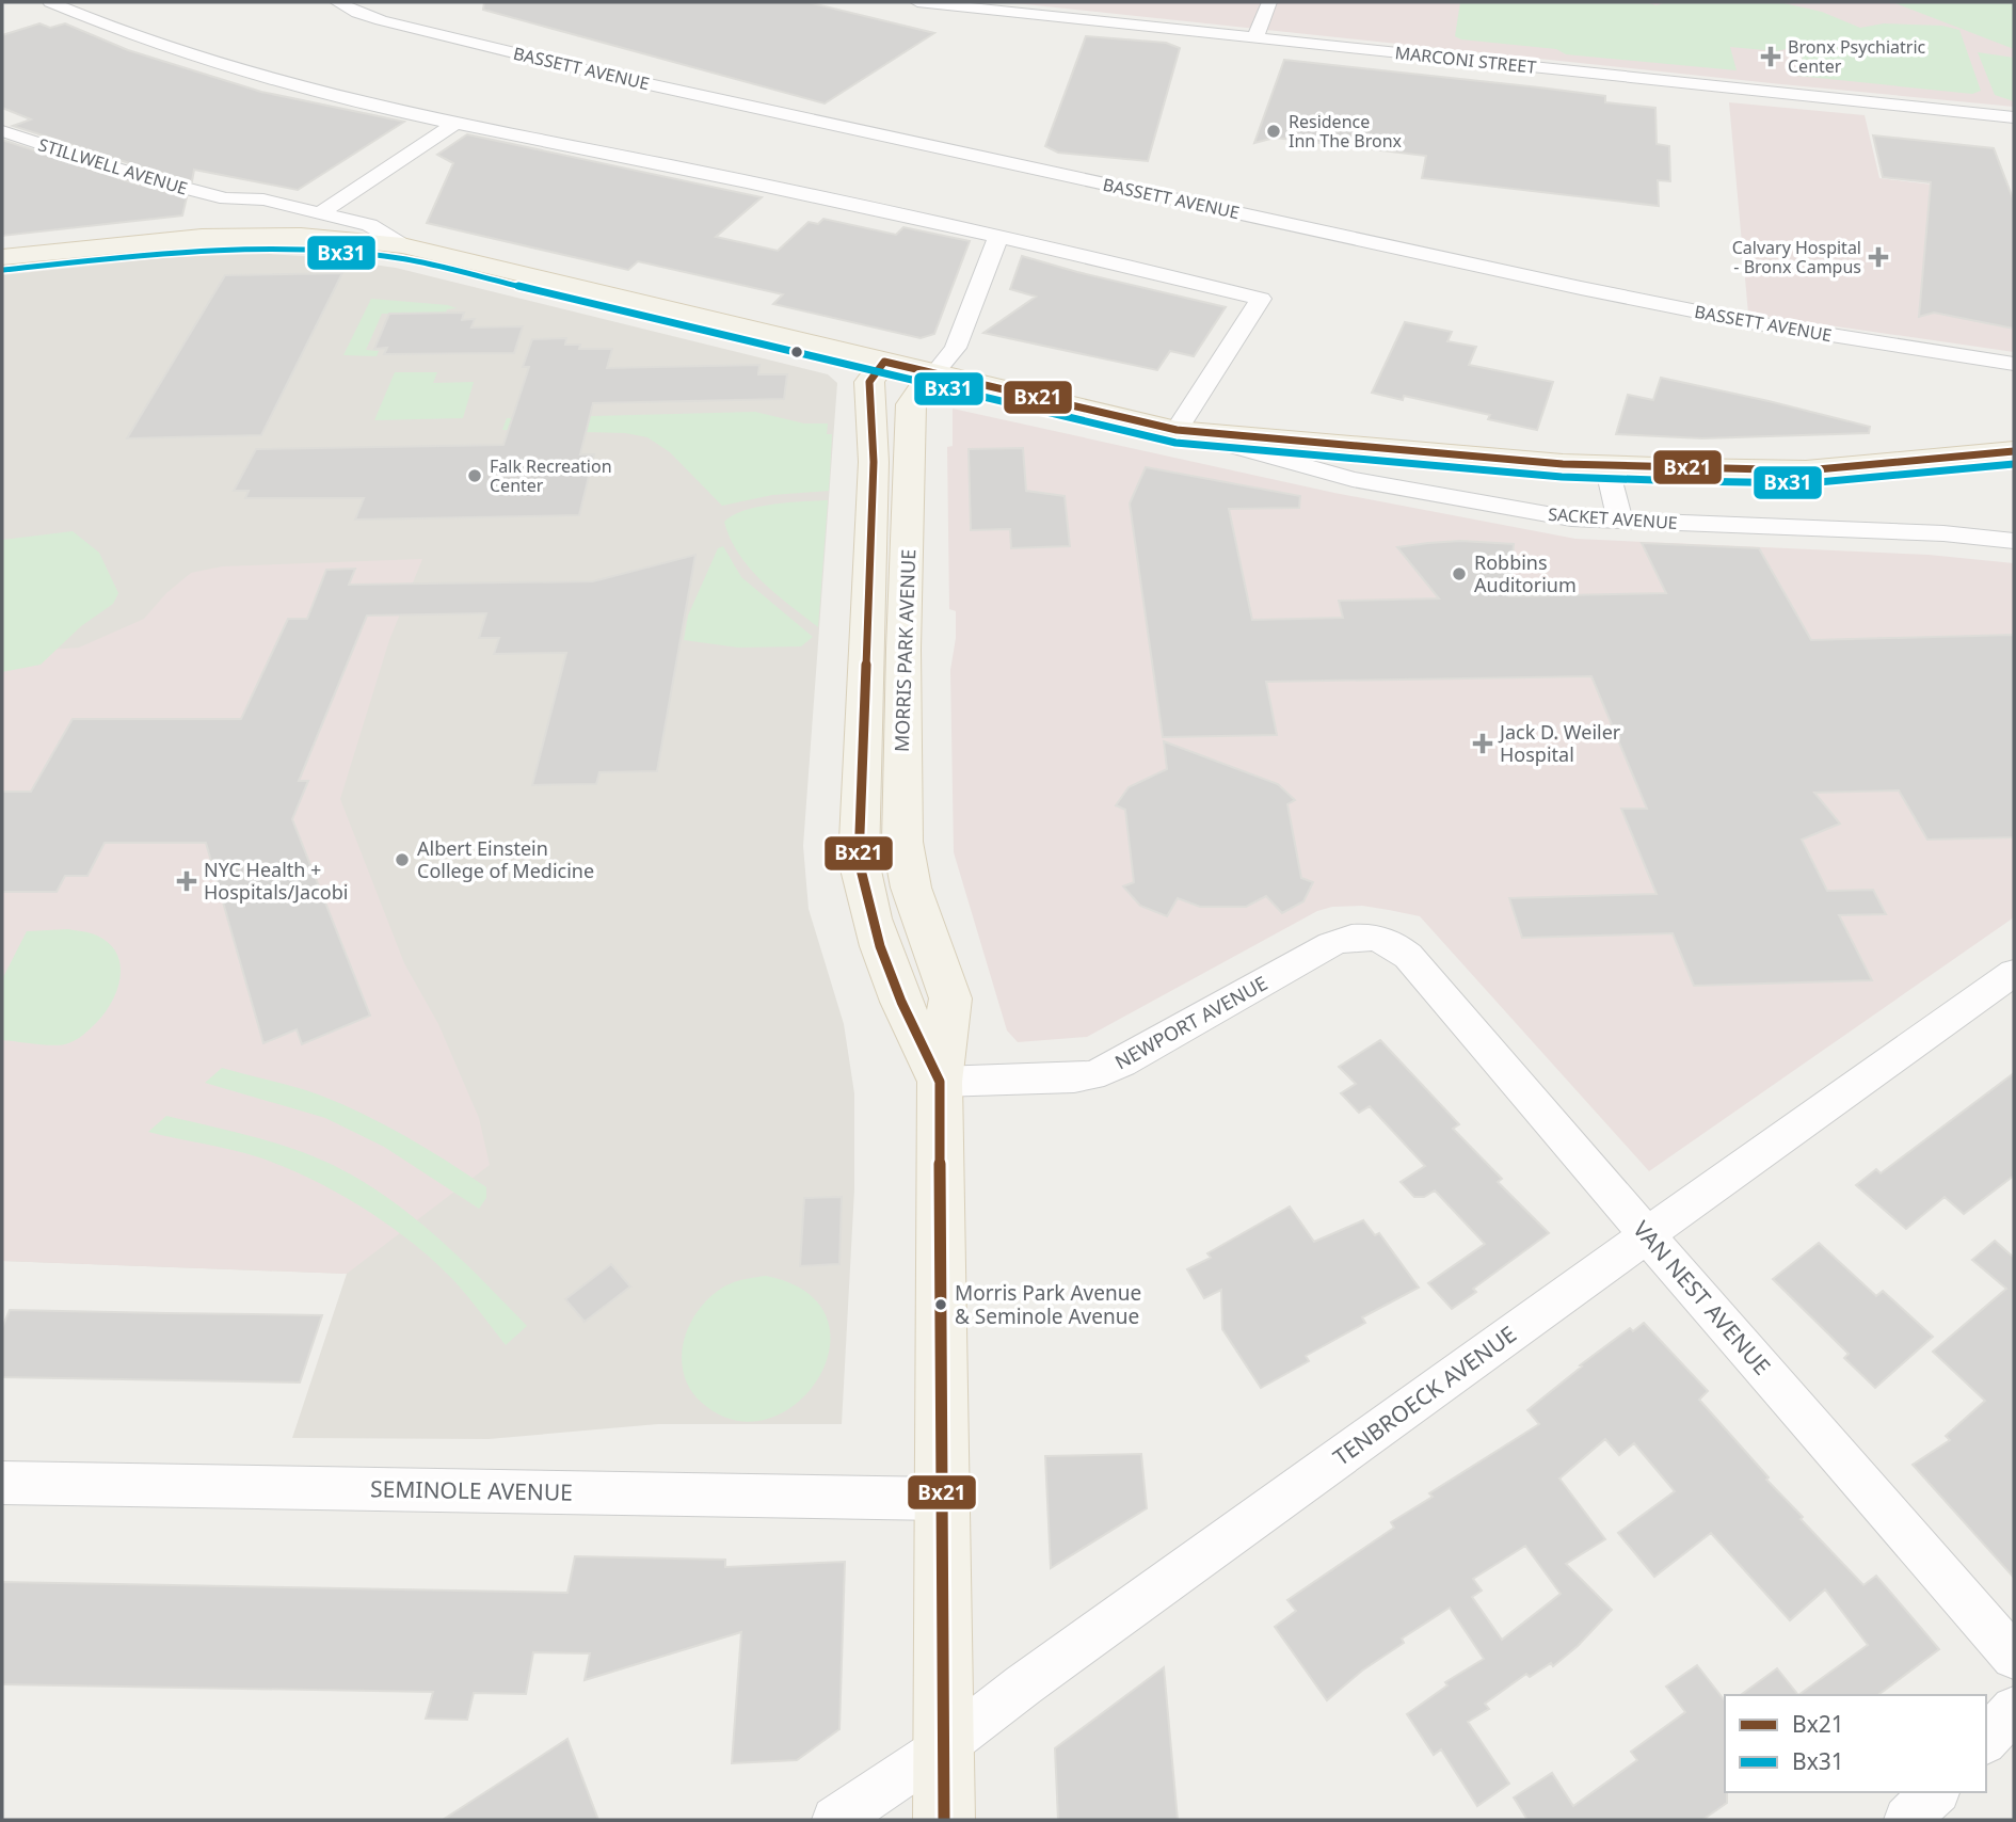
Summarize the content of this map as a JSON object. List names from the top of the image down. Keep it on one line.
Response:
{"streets":{"main road":["MORRIS PARK AVENUE"],"street":["MARCONI STREET","BASSETT AVENUE","STILLWELL AVENUE","SACKET AVENUE","NEWPORT AVENUE","VAN NEST AVENUE","TENBROECK AVENUE","SEMINOLE AVENUE"]},"crossings":[["MORRIS PARK AVENUE","NEWPORT AVENUE"],["MORRIS PARK AVENUE","TENBROECK AVENUE"],["MORRIS PARK AVENUE","SEMINOLE AVENUE"],["NEWPORT AVENUE","VAN NEST AVENUE"],["VAN NEST AVENUE","TENBROECK AVENUE"]],"places":{"health":["Bronx Psychiatric Center","Calvary Hospital - Bronx Campus","Jack D. Weiler Hospital","NYC Health + Hospitals/Jacobi"],"other":["Residence Inn The Bronx","Falk Recreation Center","Robbins Auditorium","Albert Einstein College of Medicine","Morris Park Avenue & Seminole Avenue"]},"lines":["transit line Bx31","transit line Bx21"],"legend":["Bx21","Bx31"]}
